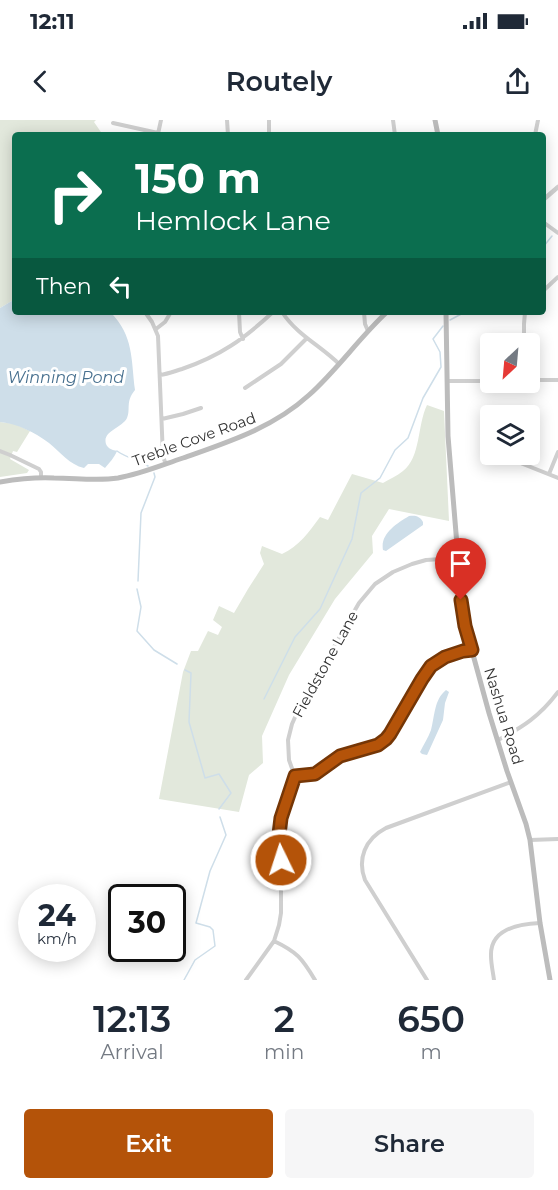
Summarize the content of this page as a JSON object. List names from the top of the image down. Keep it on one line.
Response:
{"streets":{"main road":["Treble Cove Road","Nashua Road"],"street":["Fieldstone Lane"]},"crossings":[["Fieldstone Lane","Nashua Road"]],"water":["Winning Pond"],"north":"bottom left","page":{"status":"12:11","header":"Routely","turn":["150 m","Hemlock Lane"],"then":"Then","speed":"24 km/h","limit":"30","eta":["12:13","Arrival","2","min","650","m"],"buttons":["Exit","Share"]}}
